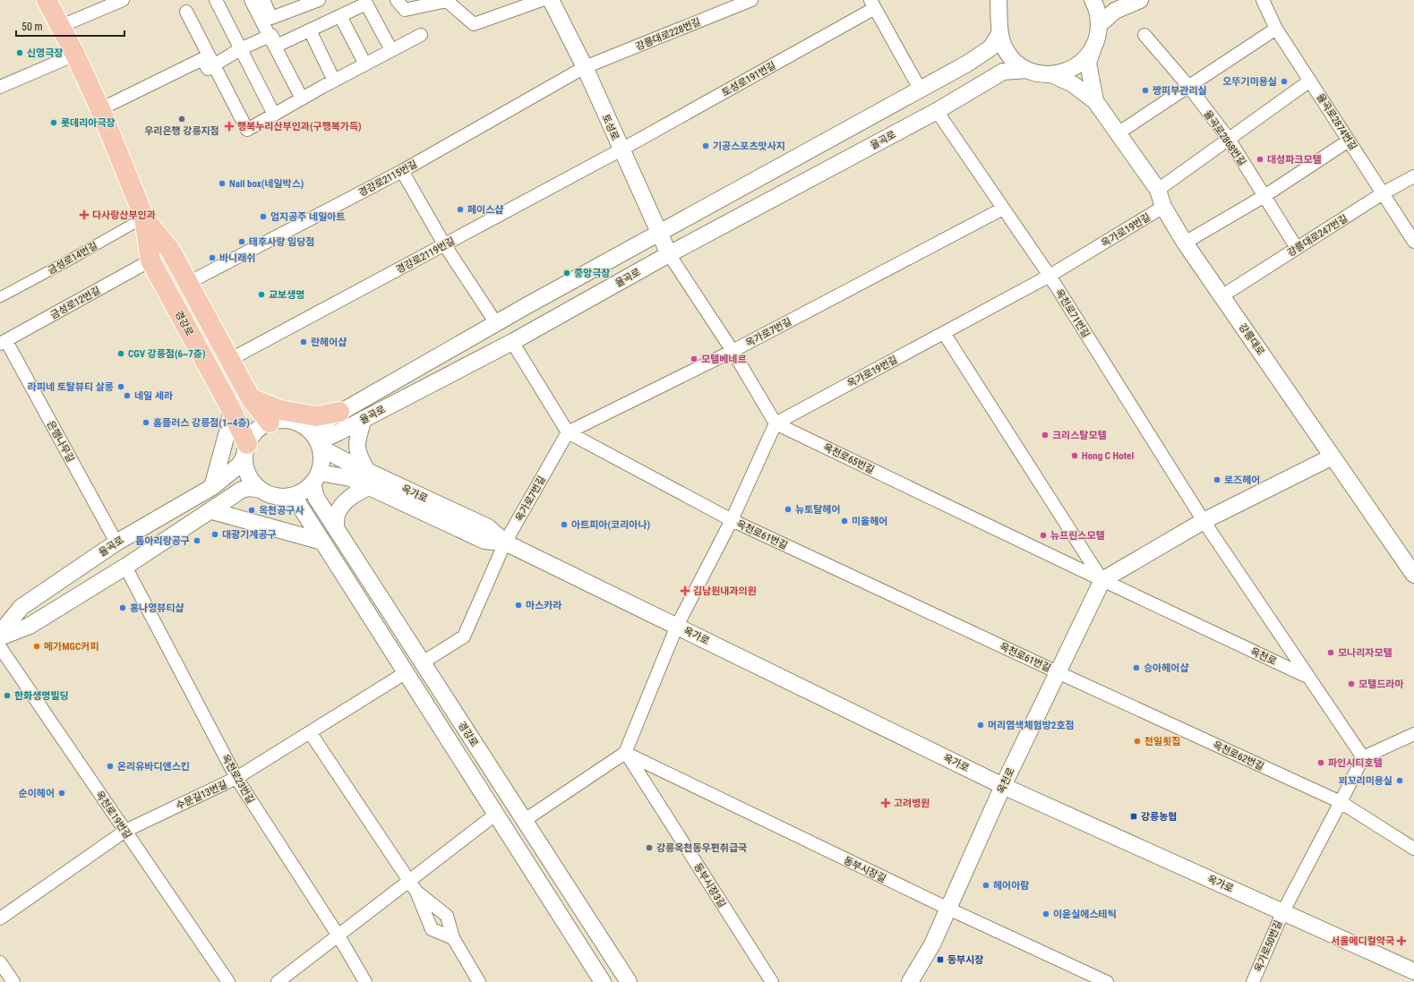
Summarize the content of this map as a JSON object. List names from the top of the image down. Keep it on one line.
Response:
{"streets":{"main road":["경강로"],"street":["강릉대로228번길","토성로191번길","율곡로2874번길","토성로","율곡로2868번길","율곡로","경강로2115번길","옥가로19번길","강릉대로247번길","경강로2119번길","금성로14번길","금성로12번길","옥천로71번길","옥가로7번길","강릉대로","은행나무길","옥천로65번길","옥가로","옥천로61번길","옥천로","옥천로62번길","옥천로23번길","수문길13번길","옥천로19번길","동부시장길","동부시장3길","옥가로50번길"]},"crossings":[["강릉대로228번길","토성로"],["강릉대로228번길","경강로2115번길"],["토성로191번길","토성로"],["토성로191번길","경강로2119번길"],["율곡로2874번길","강릉대로247번길"],["토성로","율곡로"],["토성로","경강로2115번길"],["토성로","경강로2119번길"],["율곡로2868번길","강릉대로247번길"],["율곡로","옥천로71번길"],["율곡로","경강로"],["율곡로","은행나무길"],["율곡로","옥가로"],["경강로2115번길","경강로"],["옥가로19번길","옥천로71번길"],["옥가로19번길","강릉대로"],["옥가로19번길","옥천로65번길"],["강릉대로247번길","강릉대로"],["경강로2119번길","경강로"],["금성로14번길","경강로"],["금성로12번길","경강로"],["금성로12번길","은행나무길"],["옥천로71번길","옥가로7번길"],["옥천로71번길","옥천로"],["경강로","옥가로7번길"],["경강로","옥가로"],["경강로","수문길13번길"],["옥가로7번길","옥가로"],["옥가로7번길","옥천로61번길"],["옥천로65번길","옥천로"],["옥가로","옥천로"],["옥가로","옥가로50번길"],["옥천로61번길","옥천로"],["옥천로61번길","옥천로62번길"],["옥천로","옥천로62번길"],["옥천로","동부시장길"],["옥천로","옥가로50번길"],["옥천로62번길","옥가로50번길"],["옥천로23번길","수문길13번길"],["수문길13번길","옥천로19번길"],["동부시장길","동부시장3길"]],"places":{"other":["신영극장","오뚜기미용실","짱피부관리실","우리은행 강릉지점","롯데리아극장","기공스포츠맛사지","대성파크모텔","Nail box(네일박스)","페이스샵","엄지공주 네일아트","태후사랑 임당점","바니래쉬","중앙극장","교보생명","란헤어샵","CGV 강릉점(6~7층)","모텔베네르","라피네 토탈뷰티 살롱","네일 세라","홈플러스 강릉점(1~4층)","크리스탈모텔","Hong C Hotel","로즈헤어","뉴토탈헤어","옥천공구사","미올헤어","아트피아(코리아나)","대광기계공구","뉴프린스모텔","톱아리랑공구","마스카라","홍나영뷰티샵","메가MGC커피","모나리자모텔","승아헤어샵","모텔드라마","한화생명빌딩","머리염색체험방2호점","천일횟집","파인시티호텔","온리유바디앤스킨","꾀꼬리미용실","순이헤어","강릉옥천동우편취급국","헤어아람","이윤실에스테틱"],"health":["행복누리산부인과(구행복가득)","다사랑산부인과","김남원내과의원","고려병원","서울메디컬약국"],"transit":["강릉농협","동부시장"]},"scale_bar":"50 m"}
